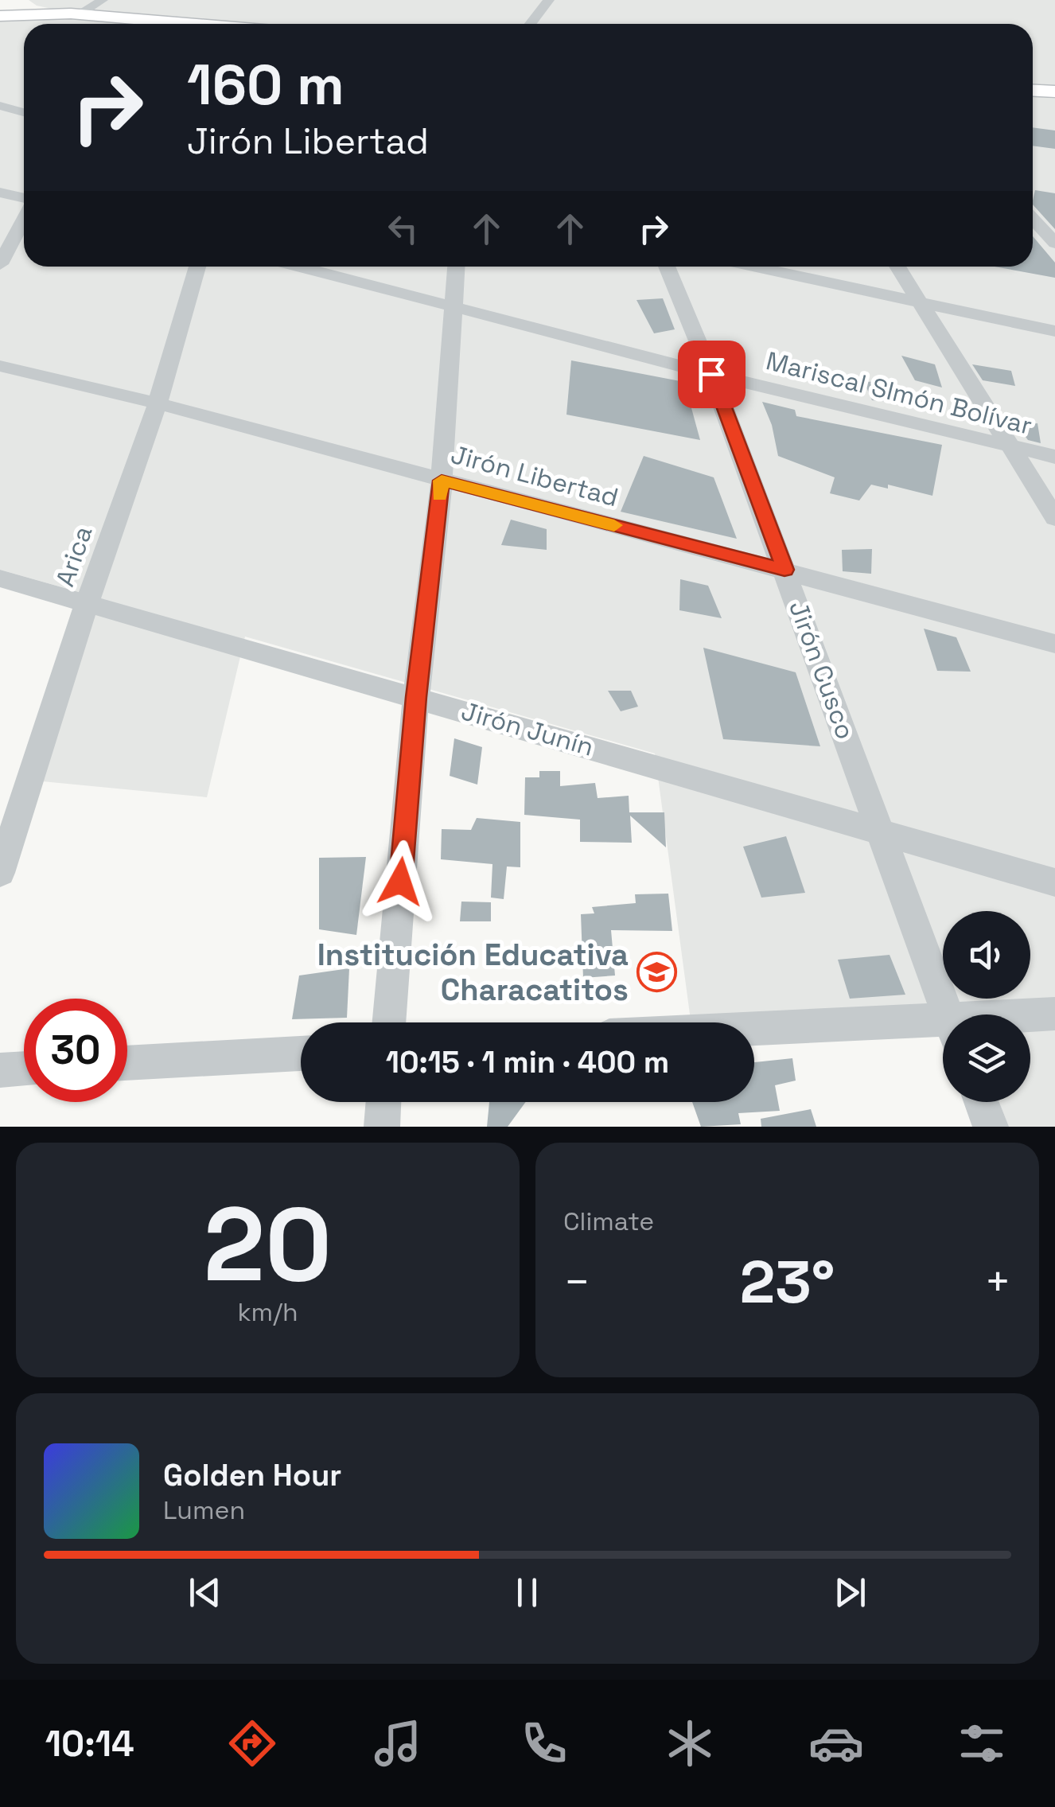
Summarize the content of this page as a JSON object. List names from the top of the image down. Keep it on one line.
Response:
{"streets":{"street":["Mariscal SImón Bolívar","Jirón Libertad","Arica","Jirón Cusco","Jirón Junín"]},"crossings":[["Mariscal SImón Bolívar","Jirón Cusco"],["Jirón Libertad","Arica"],["Jirón Libertad","Jirón Cusco"],["Arica","Jirón Junín"],["Jirón Cusco","Jirón Junín"]],"places":{"school or university":["Institución Educativa Characatitos"]},"page":{"turn":["160 m","Jirón Libertad"],"limit":"30","trip":"10:15 · 1 min · 400 m","tile":[["20","km/h"],"Climate"],"heat":["−","23°","+"],"song":["Golden Hour","Lumen"],"tabs":"10:14"}}
